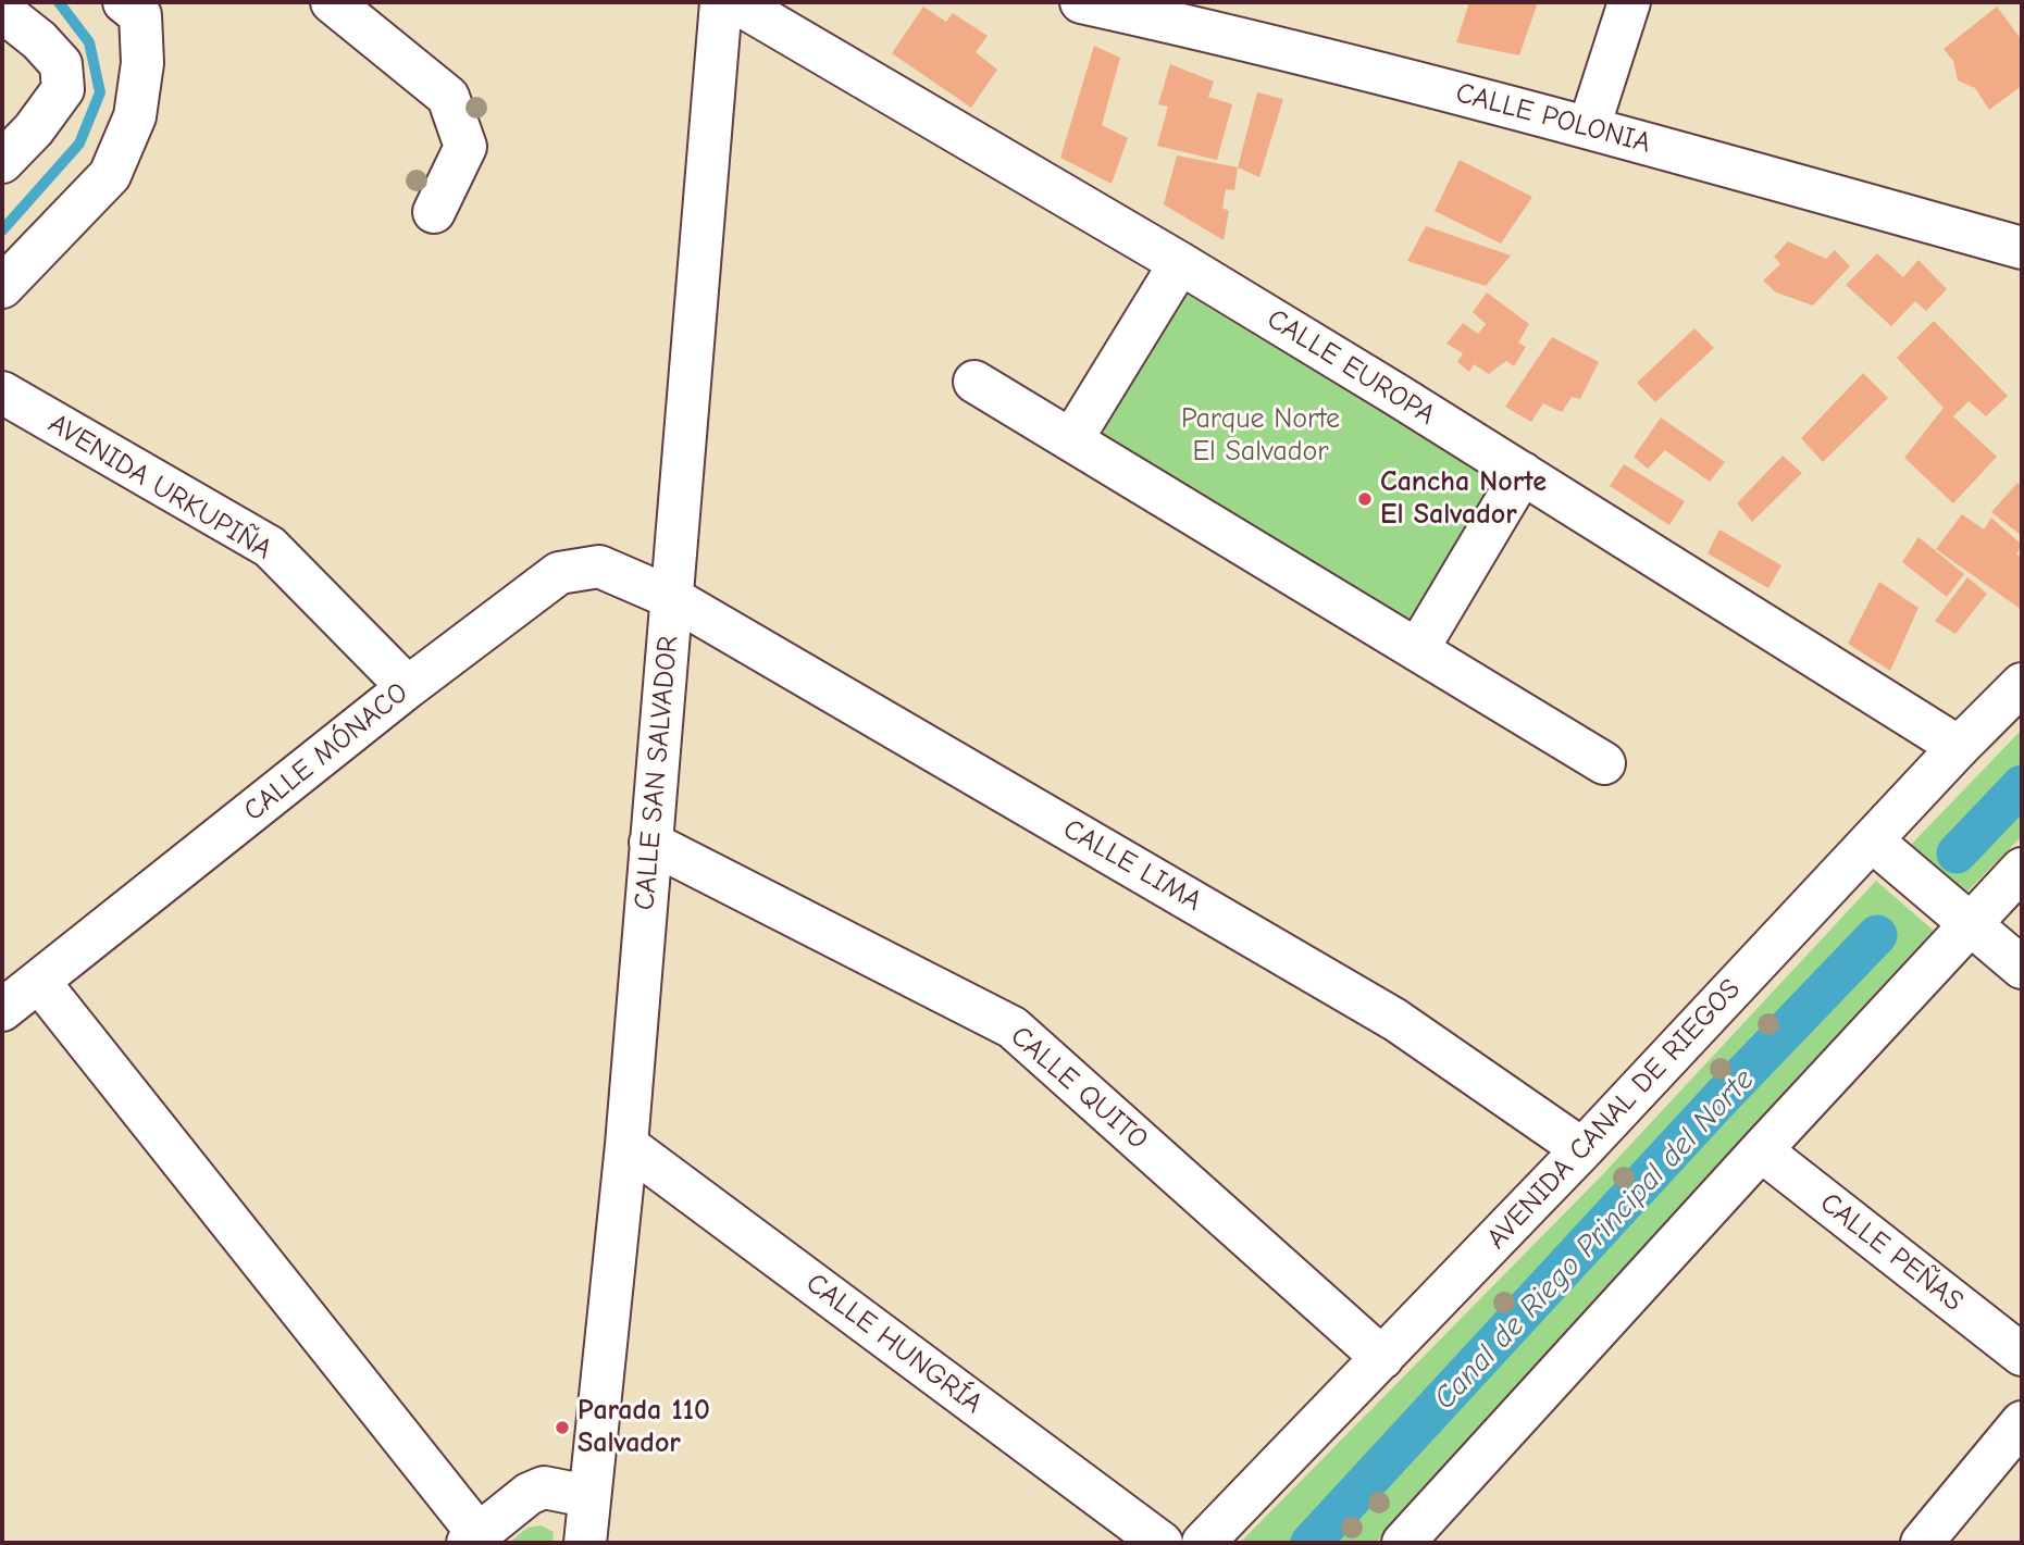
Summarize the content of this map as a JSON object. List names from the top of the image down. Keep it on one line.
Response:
{"streets":{"street":["CALLE POLONIA","CALLE EUROPA","AVENIDA URKUPIÑA","CALLE MÓNACO","CALLE SAN SALVADOR","CALLE LIMA","CALLE QUITO","AVENIDA CANAL DE RIEGOS","CALLE PEÑAS","CALLE HUNGRÍA"]},"crossings":[["CALLE EUROPA","AVENIDA CANAL DE RIEGOS"],["AVENIDA URKUPIÑA","CALLE MÓNACO"],["CALLE MÓNACO","CALLE SAN SALVADOR"],["CALLE MÓNACO","CALLE LIMA"],["CALLE SAN SALVADOR","CALLE LIMA"],["CALLE SAN SALVADOR","CALLE QUITO"],["CALLE SAN SALVADOR","CALLE HUNGRÍA"],["CALLE LIMA","AVENIDA CANAL DE RIEGOS"],["CALLE QUITO","AVENIDA CANAL DE RIEGOS"]],"water":["Canal de Riego Principal del Norte"],"parks":["Parque Norte El Salvador"],"places":["Cancha Norte El Salvador","Parada 110 Salvador"]}
